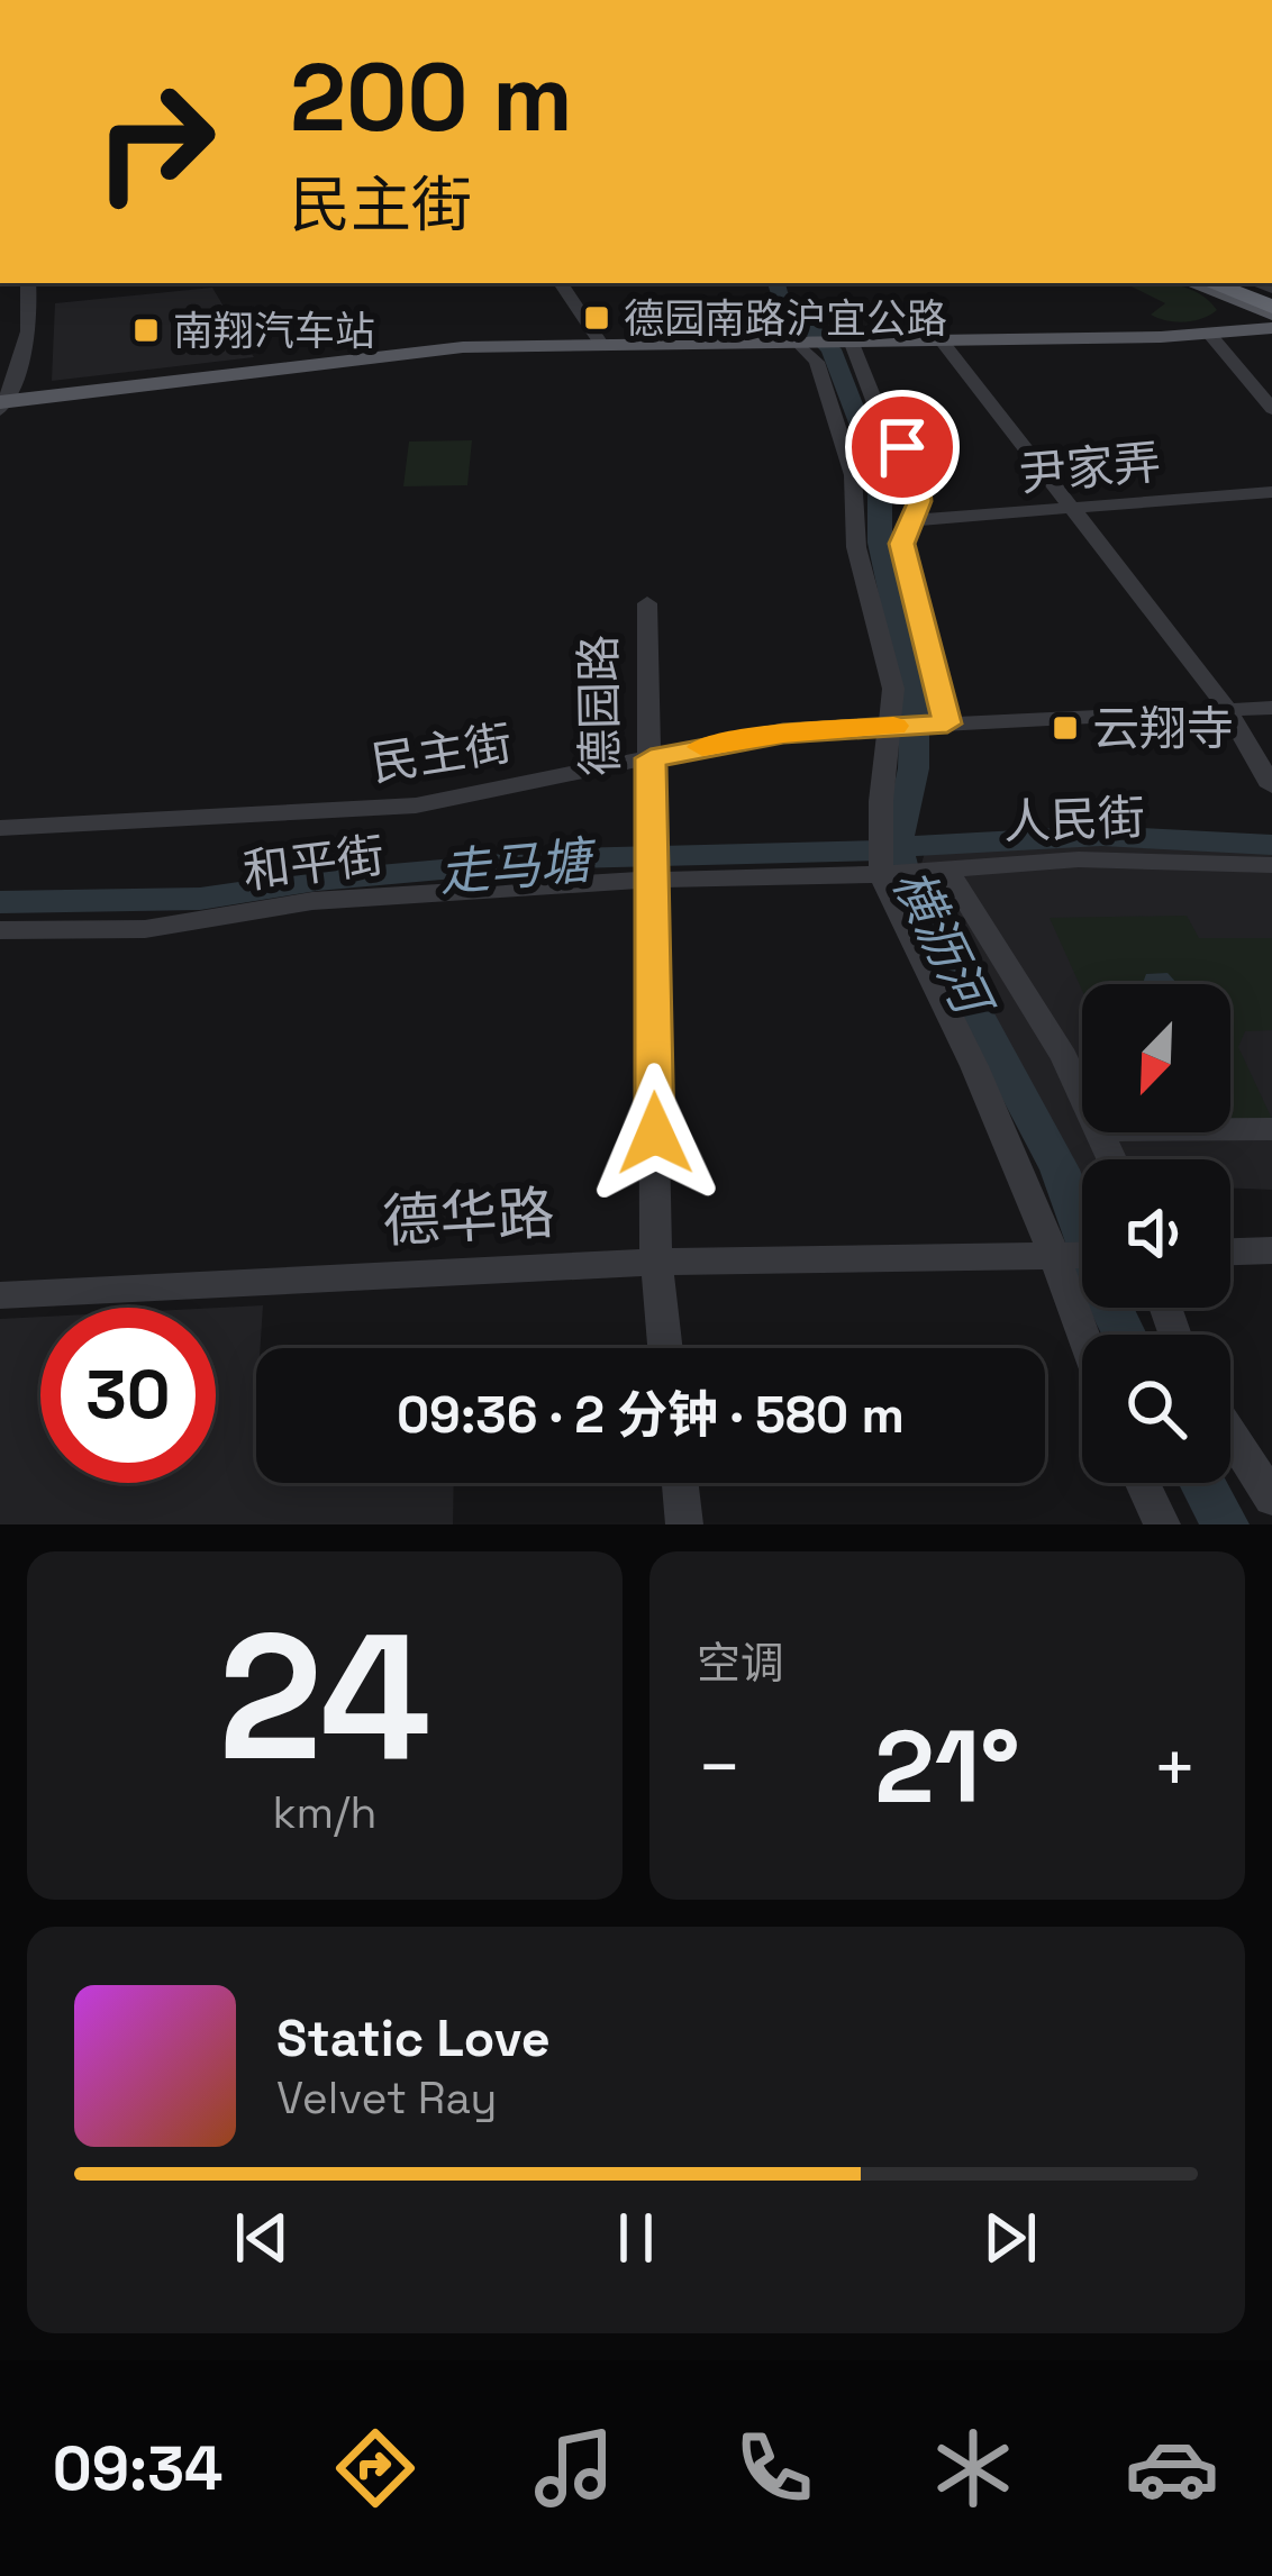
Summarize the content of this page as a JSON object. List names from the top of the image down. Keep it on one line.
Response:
{"streets":{"street":["尹家弄","德园路","民主街","人民街","和平街","德华路"]},"crossings":[["德园路","民主街"],["德园路","和平街"],["德园路","德华路"],["人民街","和平街"]],"water":["走马塘","横沥河"],"places":{"transit":["德园南路沪宜公路","南翔汽车站","云翔寺"]},"north":"bottom left","page":{"turn":["200 m","民主街"],"limit":"30","trip":"09:36 · 2 分钟 · 580 m","tile":[["24","km/h"],"空调"],"heat":["−","21°","+"],"song":["Static Love","Velvet Ray"],"tabs":"09:34"}}
